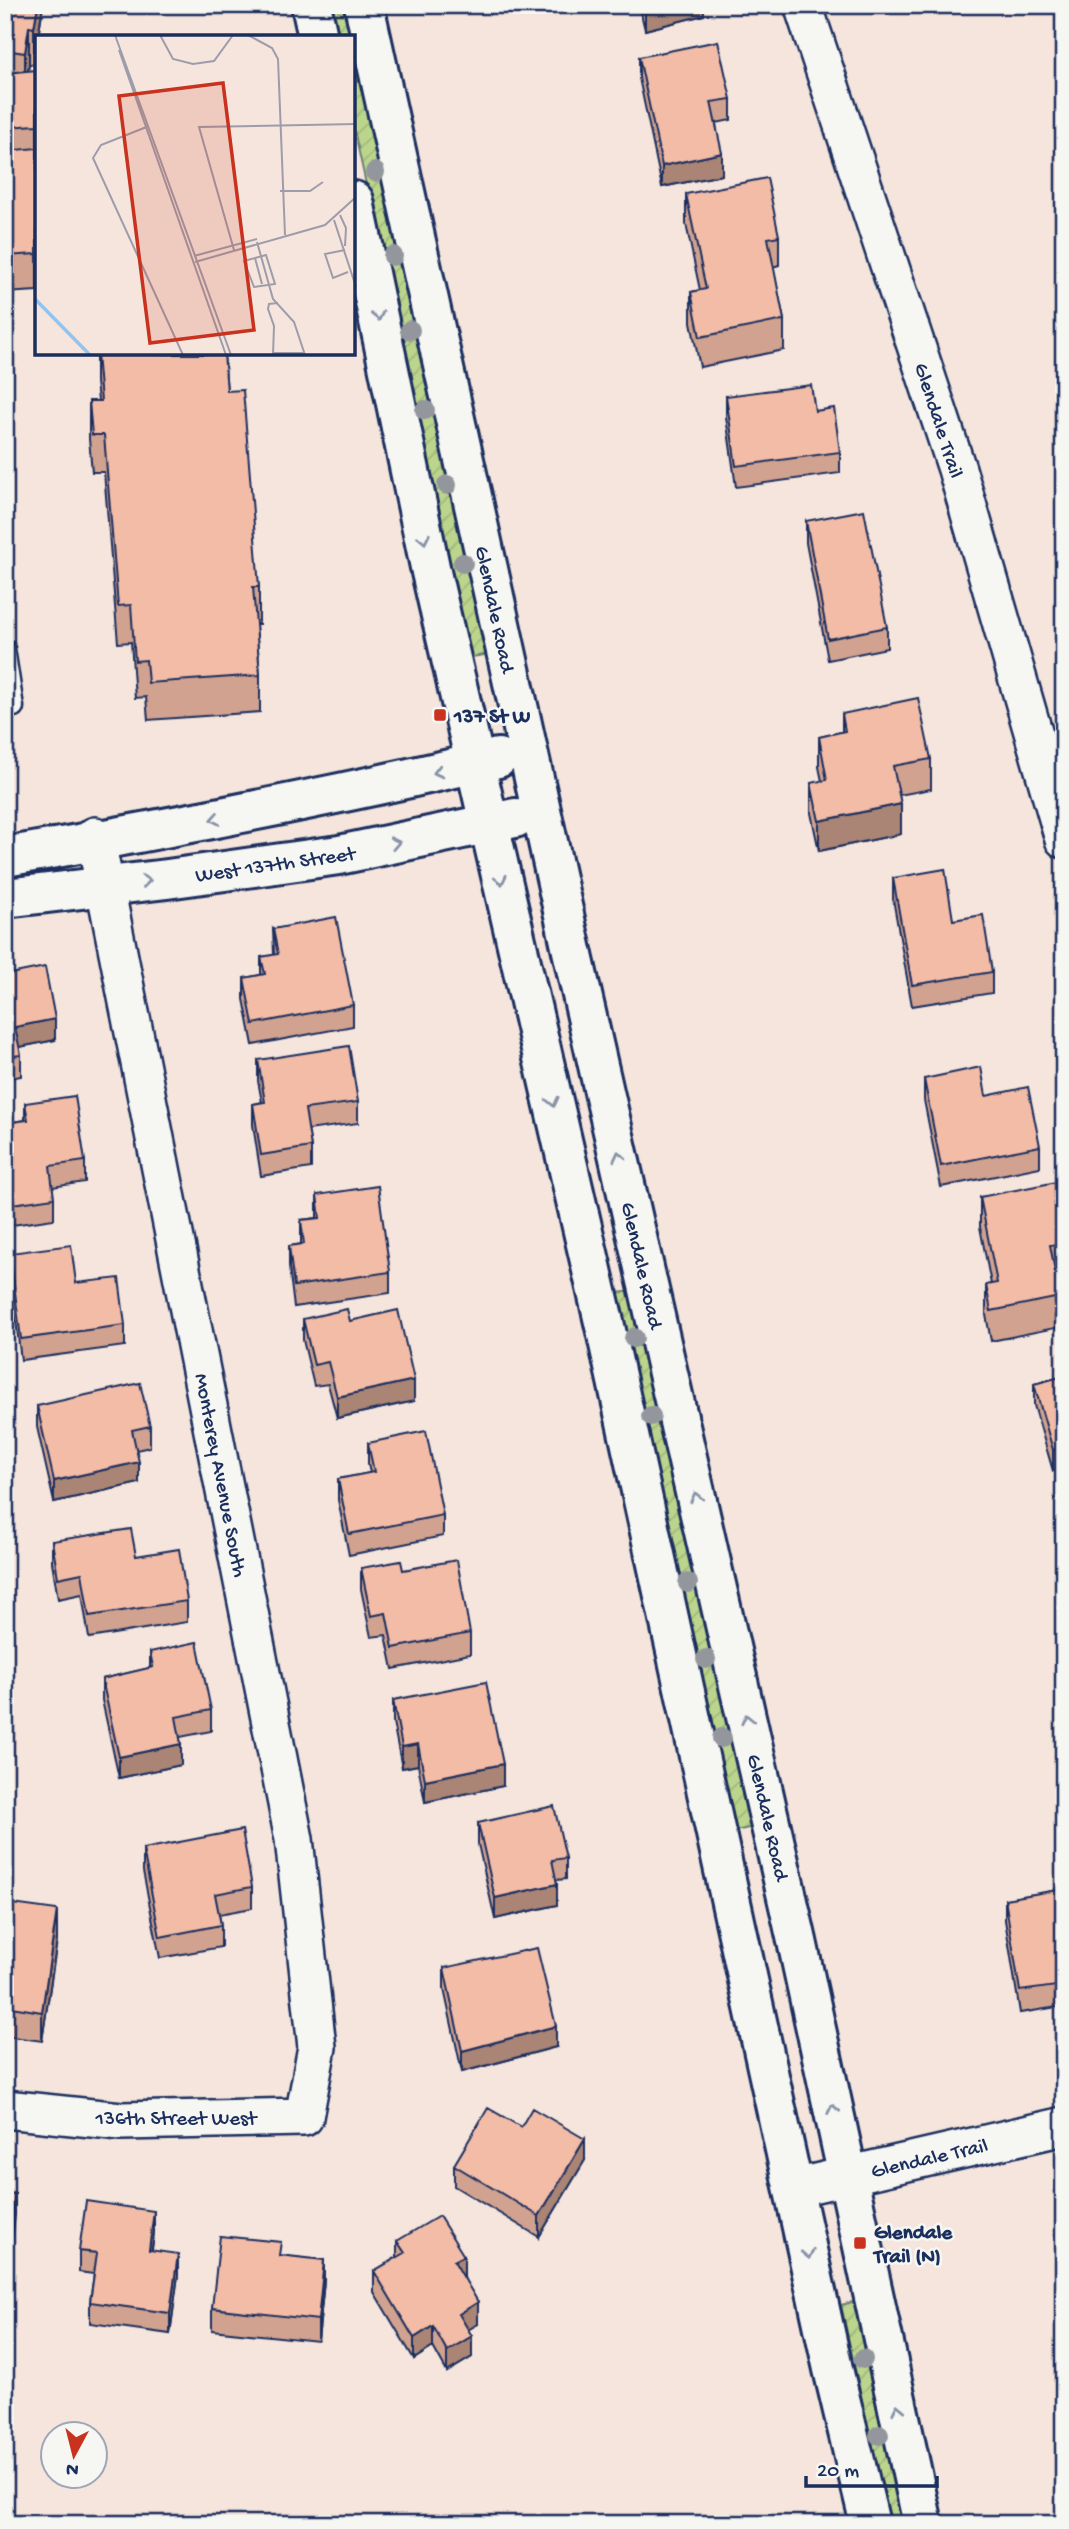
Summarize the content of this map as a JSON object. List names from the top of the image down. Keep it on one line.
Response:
{"streets":{"main road":["Glendale Road","West 137th Street"],"street":["Glendale Trail","Monterey Avenue South","136th Street West"]},"crossings":[["Glendale Trail","Glendale Road"],["Glendale Road","West 137th Street"],["West 137th Street","Monterey Avenue South"],["Monterey Avenue South","136th Street West"]],"places":{"transit":["137 St W","Glendale Trail (N)"]},"scale_bar":"20 m","north":"bottom"}
